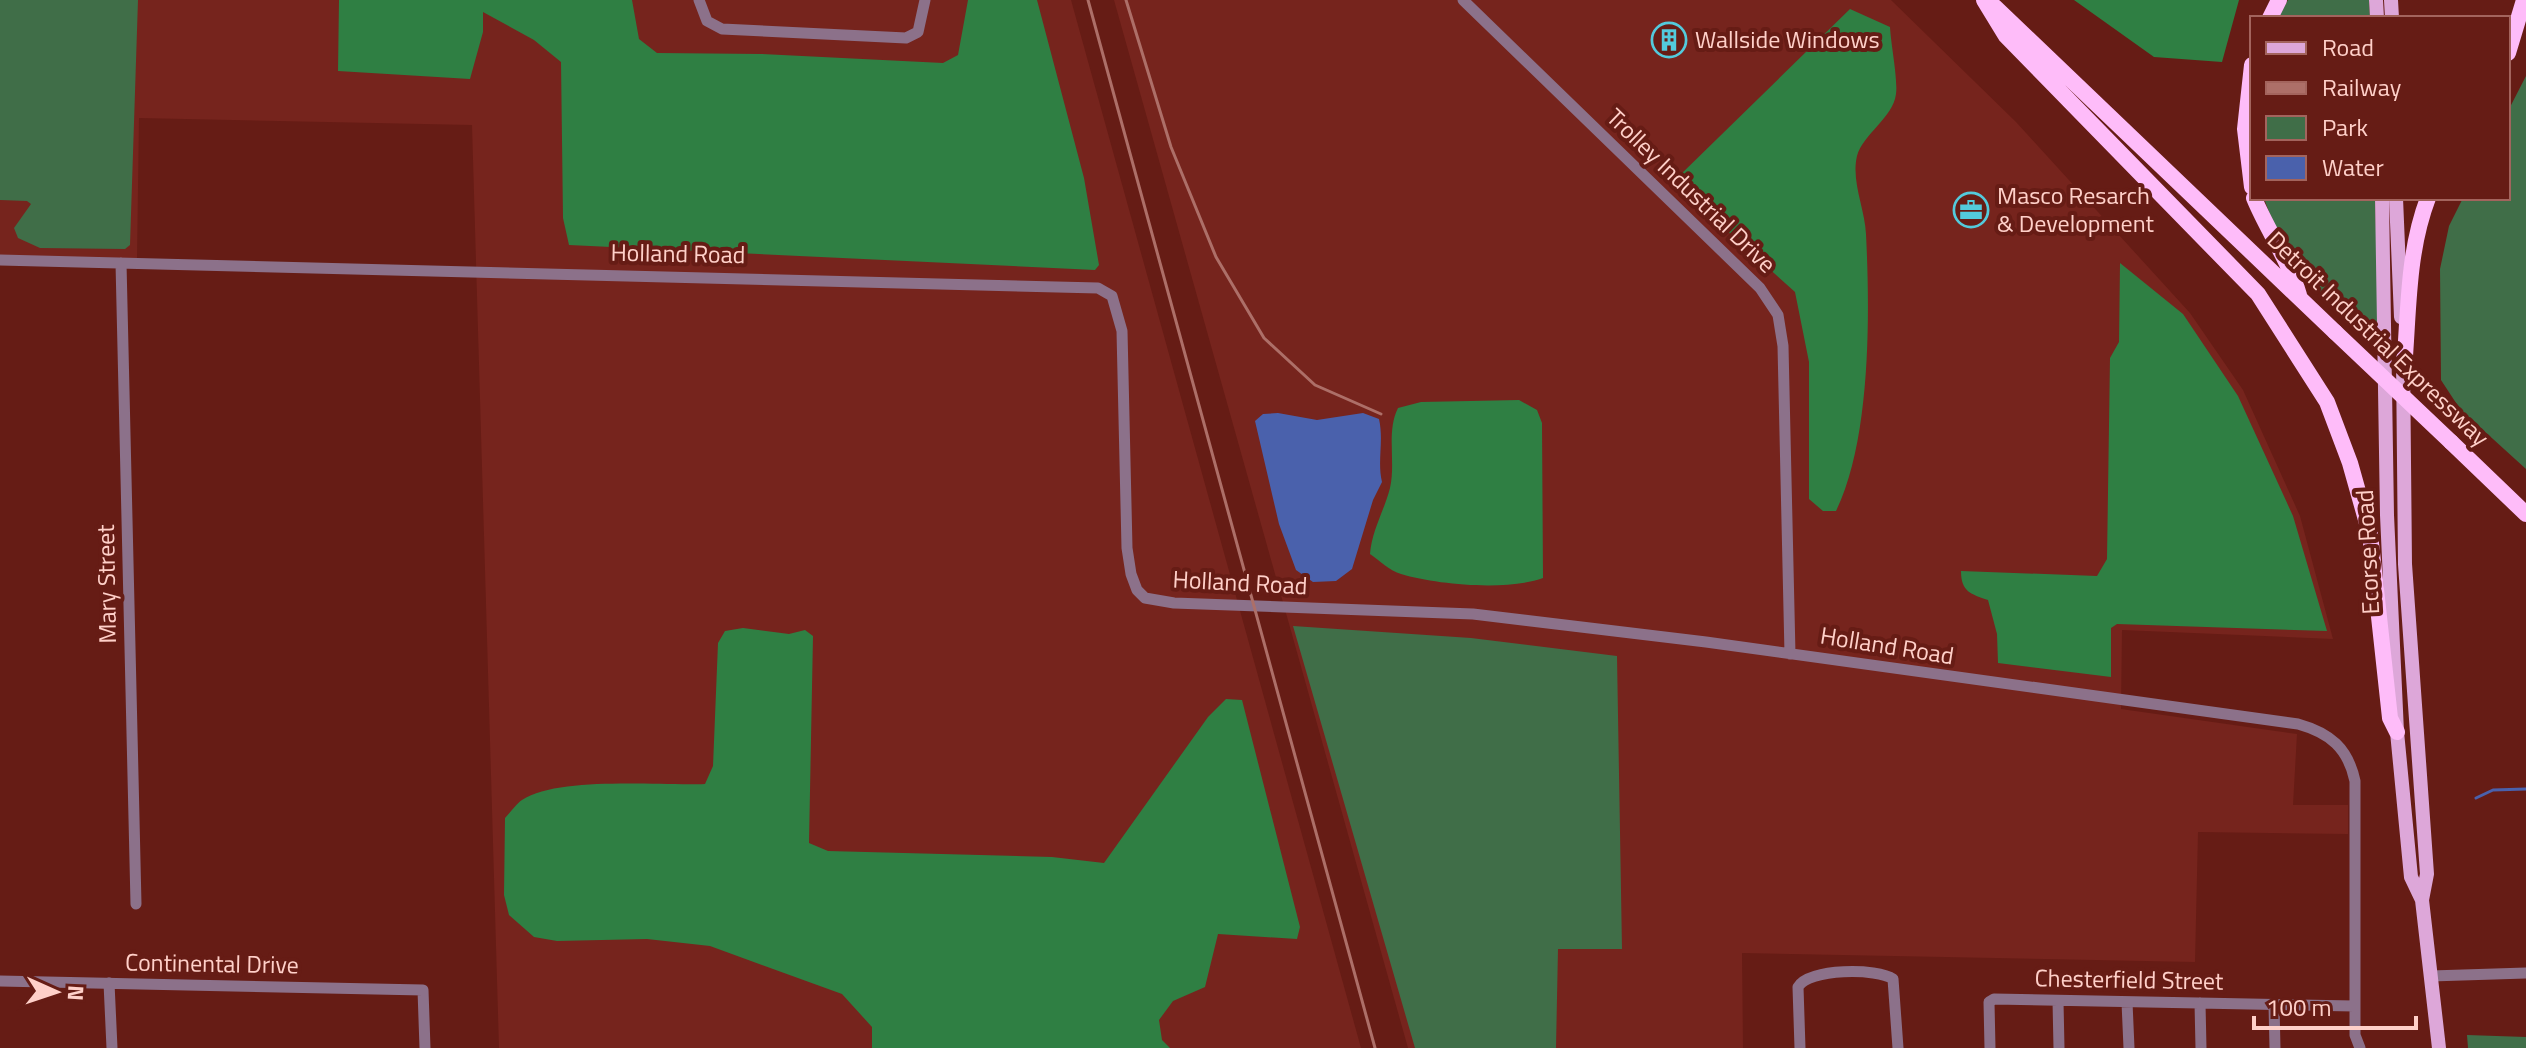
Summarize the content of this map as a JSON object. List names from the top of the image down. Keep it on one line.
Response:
{"streets":{"highway":["Detroit Industrial Expressway"],"main road":["Ecorse Road"],"street":["Trolley Industrial Drive","Holland Road","Mary Street","Continental Drive","Chesterfield Street"]},"crossings":[["Trolley Industrial Drive","Holland Road"],["Holland Road","Mary Street"],["Holland Road","Chesterfield Street"]],"places":{"building":["Wallside Windows"],"office":["Masco Resarch & Development"]},"legend":["Road","Railway","Park","Water"],"scale_bar":"100 m","north":"right"}
